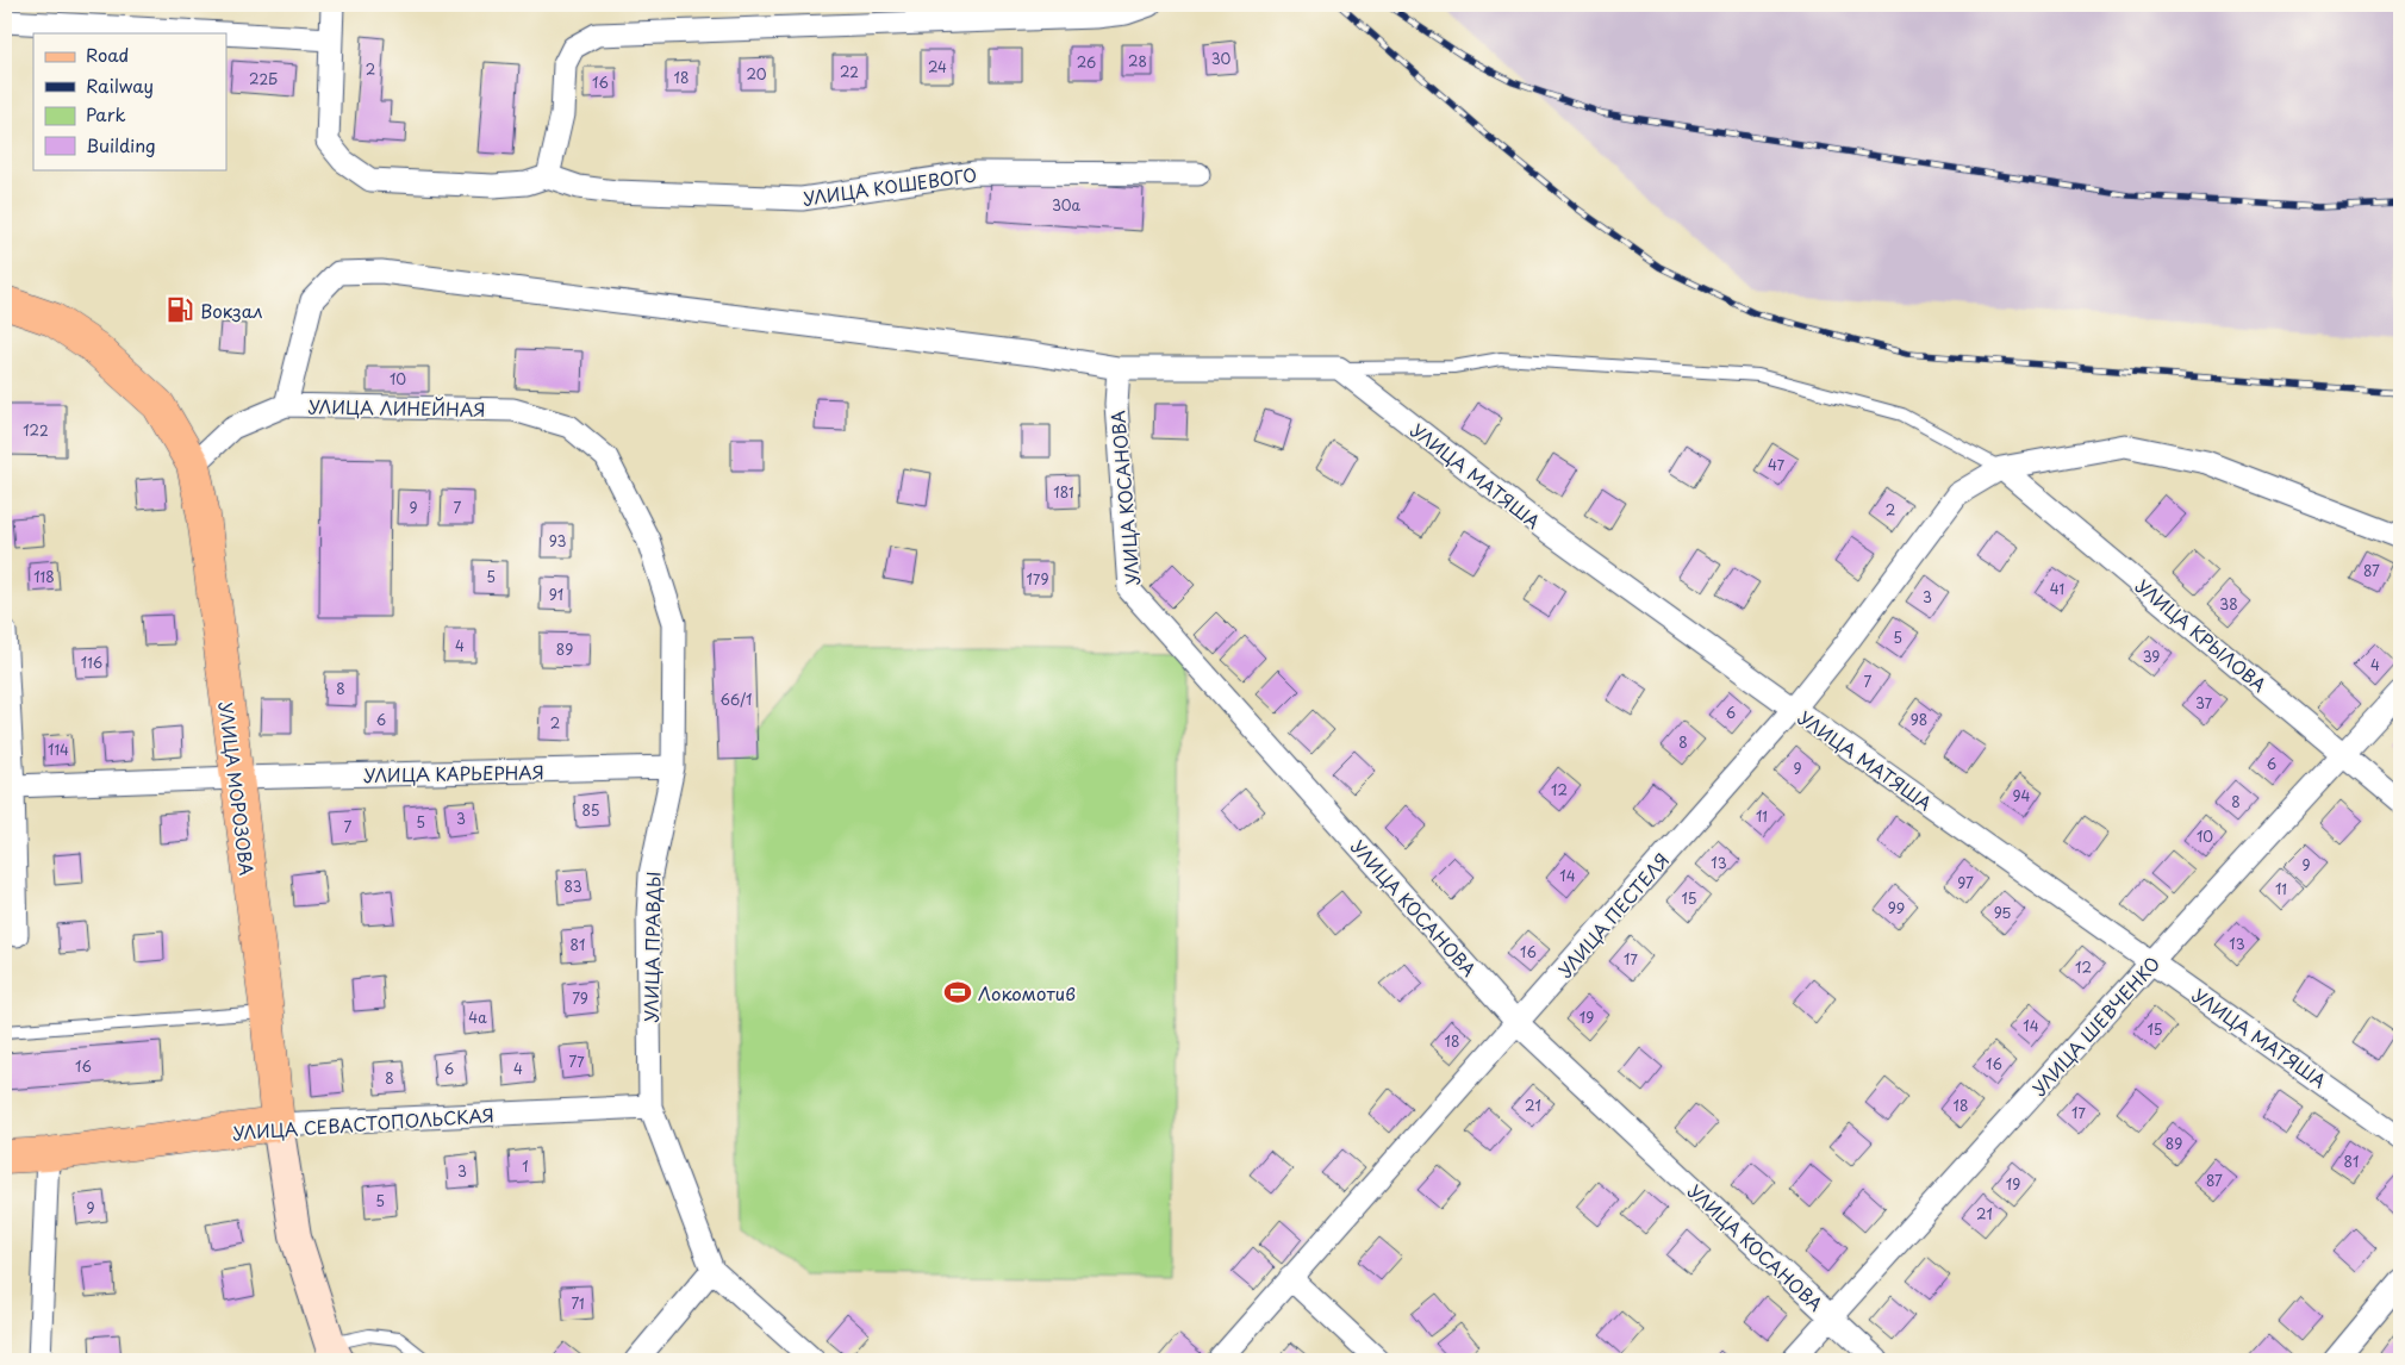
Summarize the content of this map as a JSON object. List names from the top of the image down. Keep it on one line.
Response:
{"streets":{"main road":["УЛИЦА МОРОЗОВА","УЛИЦА СЕВАСТОПОЛЬСКАЯ"],"street":["УЛИЦА КОШЕВОГО","УЛИЦА ЛИНЕЙНАЯ","УЛИЦА МАТЯША","УЛИЦА КОСАНОВА","УЛИЦА КРЫЛОВА","УЛИЦА КАРЬЕРНАЯ","УЛИЦА ПЕСТЕЛЯ","УЛИЦА ПРАВДЫ","УЛИЦА ШЕВЧЕНКО"]},"crossings":[["УЛИЦА ЛИНЕЙНАЯ","УЛИЦА МОРОЗОВА"],["УЛИЦА ЛИНЕЙНАЯ","УЛИЦА ПРАВДЫ"],["УЛИЦА МАТЯША","УЛИЦА ПЕСТЕЛЯ"],["УЛИЦА МАТЯША","УЛИЦА ШЕВЧЕНКО"],["УЛИЦА КОСАНОВА","УЛИЦА ПЕСТЕЛЯ"],["УЛИЦА КОСАНОВА","УЛИЦА ШЕВЧЕНКО"],["УЛИЦА КРЫЛОВА","УЛИЦА ПЕСТЕЛЯ"],["УЛИЦА КРЫЛОВА","УЛИЦА ШЕВЧЕНКО"],["УЛИЦА КАРЬЕРНАЯ","УЛИЦА МОРОЗОВА"],["УЛИЦА КАРЬЕРНАЯ","УЛИЦА ПРАВДЫ"],["УЛИЦА МОРОЗОВА","УЛИЦА СЕВАСТОПОЛЬСКАЯ"],["УЛИЦА ПРАВДЫ","УЛИЦА СЕВАСТОПОЛЬСКАЯ"]],"places":{"fuel station":["Вокзал"],"sports":["Локомотив"]},"house_numbers":["30","28","26","24","2","22","20","18","22Б","16","30а","10","122","47","181","9","7","2","93","87","118","5","179","41","91","3","38","5","4","89","39","116","4","7","8","66/1","37","6","6","98","2","8","114","6","9","12","94","8","85","11","3","5","7","10","13","9","14","97","83","11","15","99","95","13","81","16","17","12","79","4а","19","14","15","18","77","16","16","6","4","8","21","18","17","89","81","1","3","87","19","5","9","21","71"],"legend":["Road","Railway","Park","Building"]}
